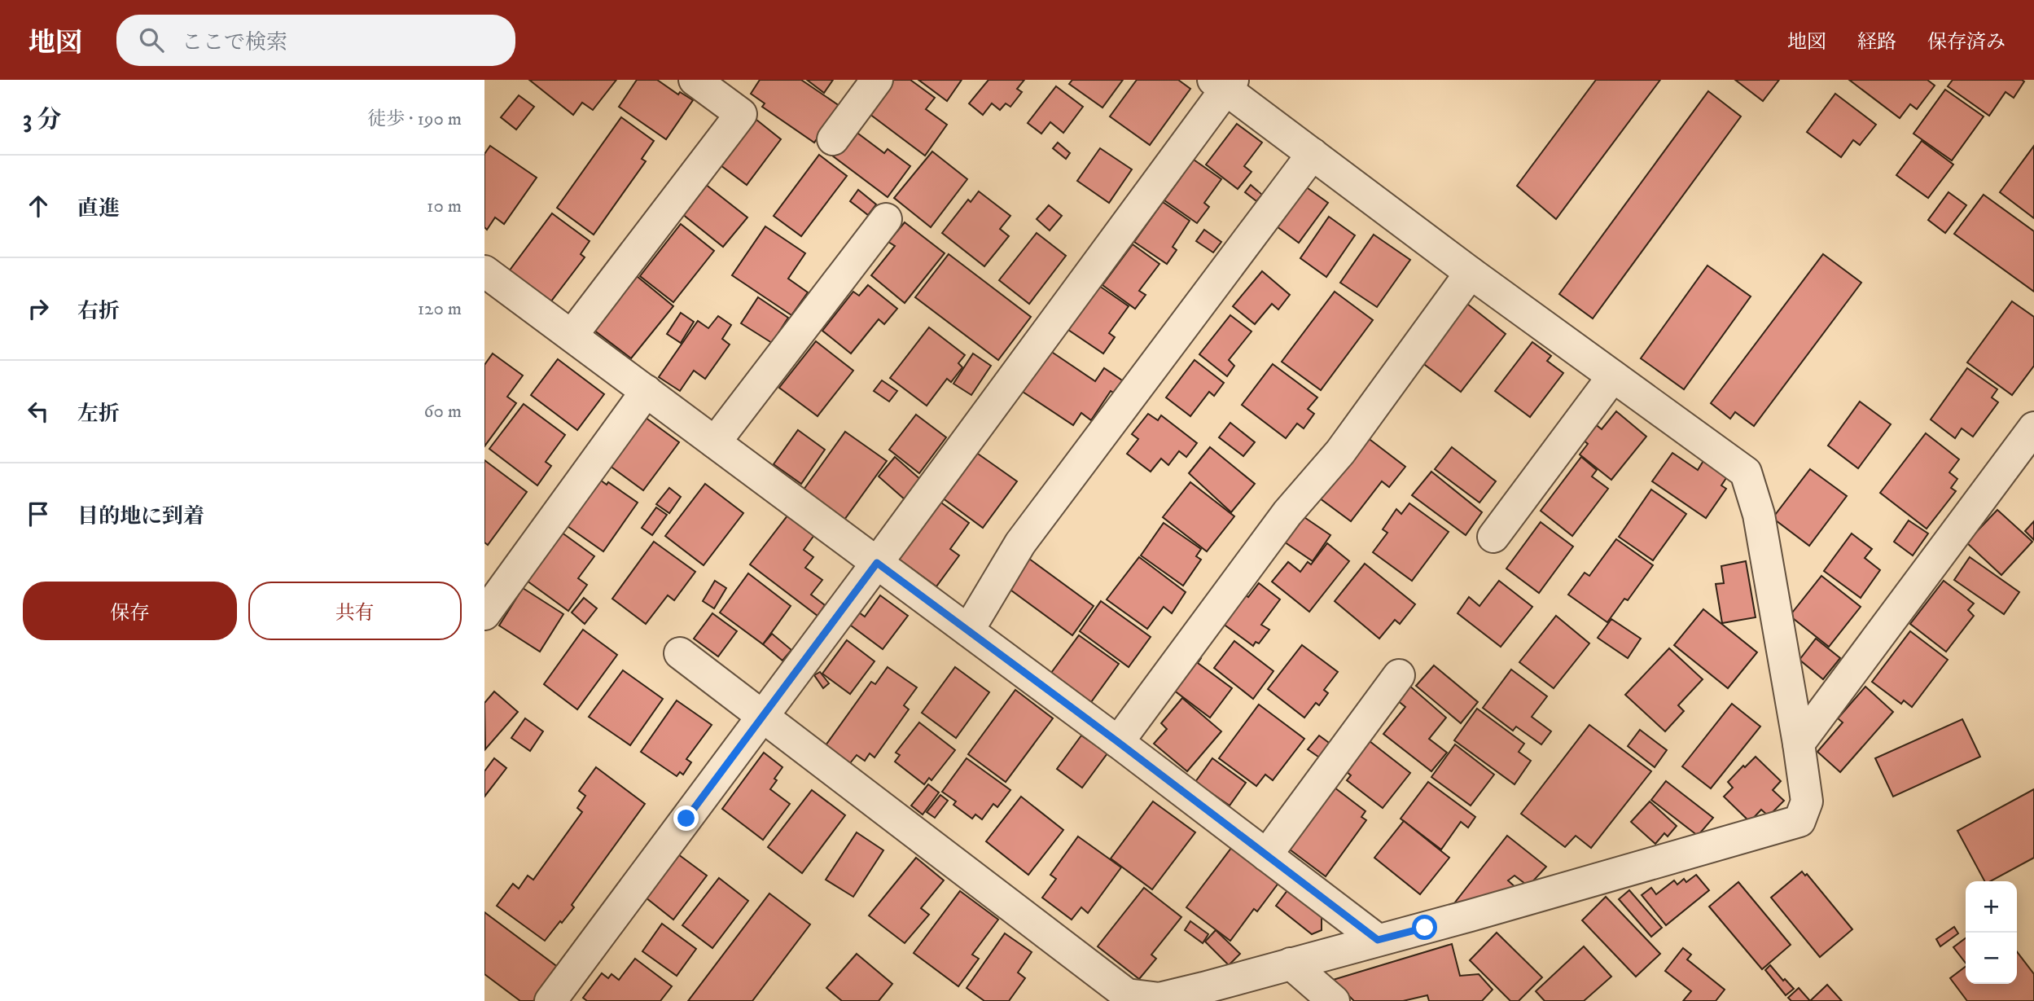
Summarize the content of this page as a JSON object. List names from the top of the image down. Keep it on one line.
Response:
{"page":{"header":"地図","search":"ここで検索","nav":["地図","経路","保存済み"],"heading":["3 分","徒歩 · 190 m"],"list":[["直進","10 m"],["右折","120 m"],["左折","60 m"],"目的地に到着"],"buttons":["保存","共有"],"map_buttons":["+","−"]}}
